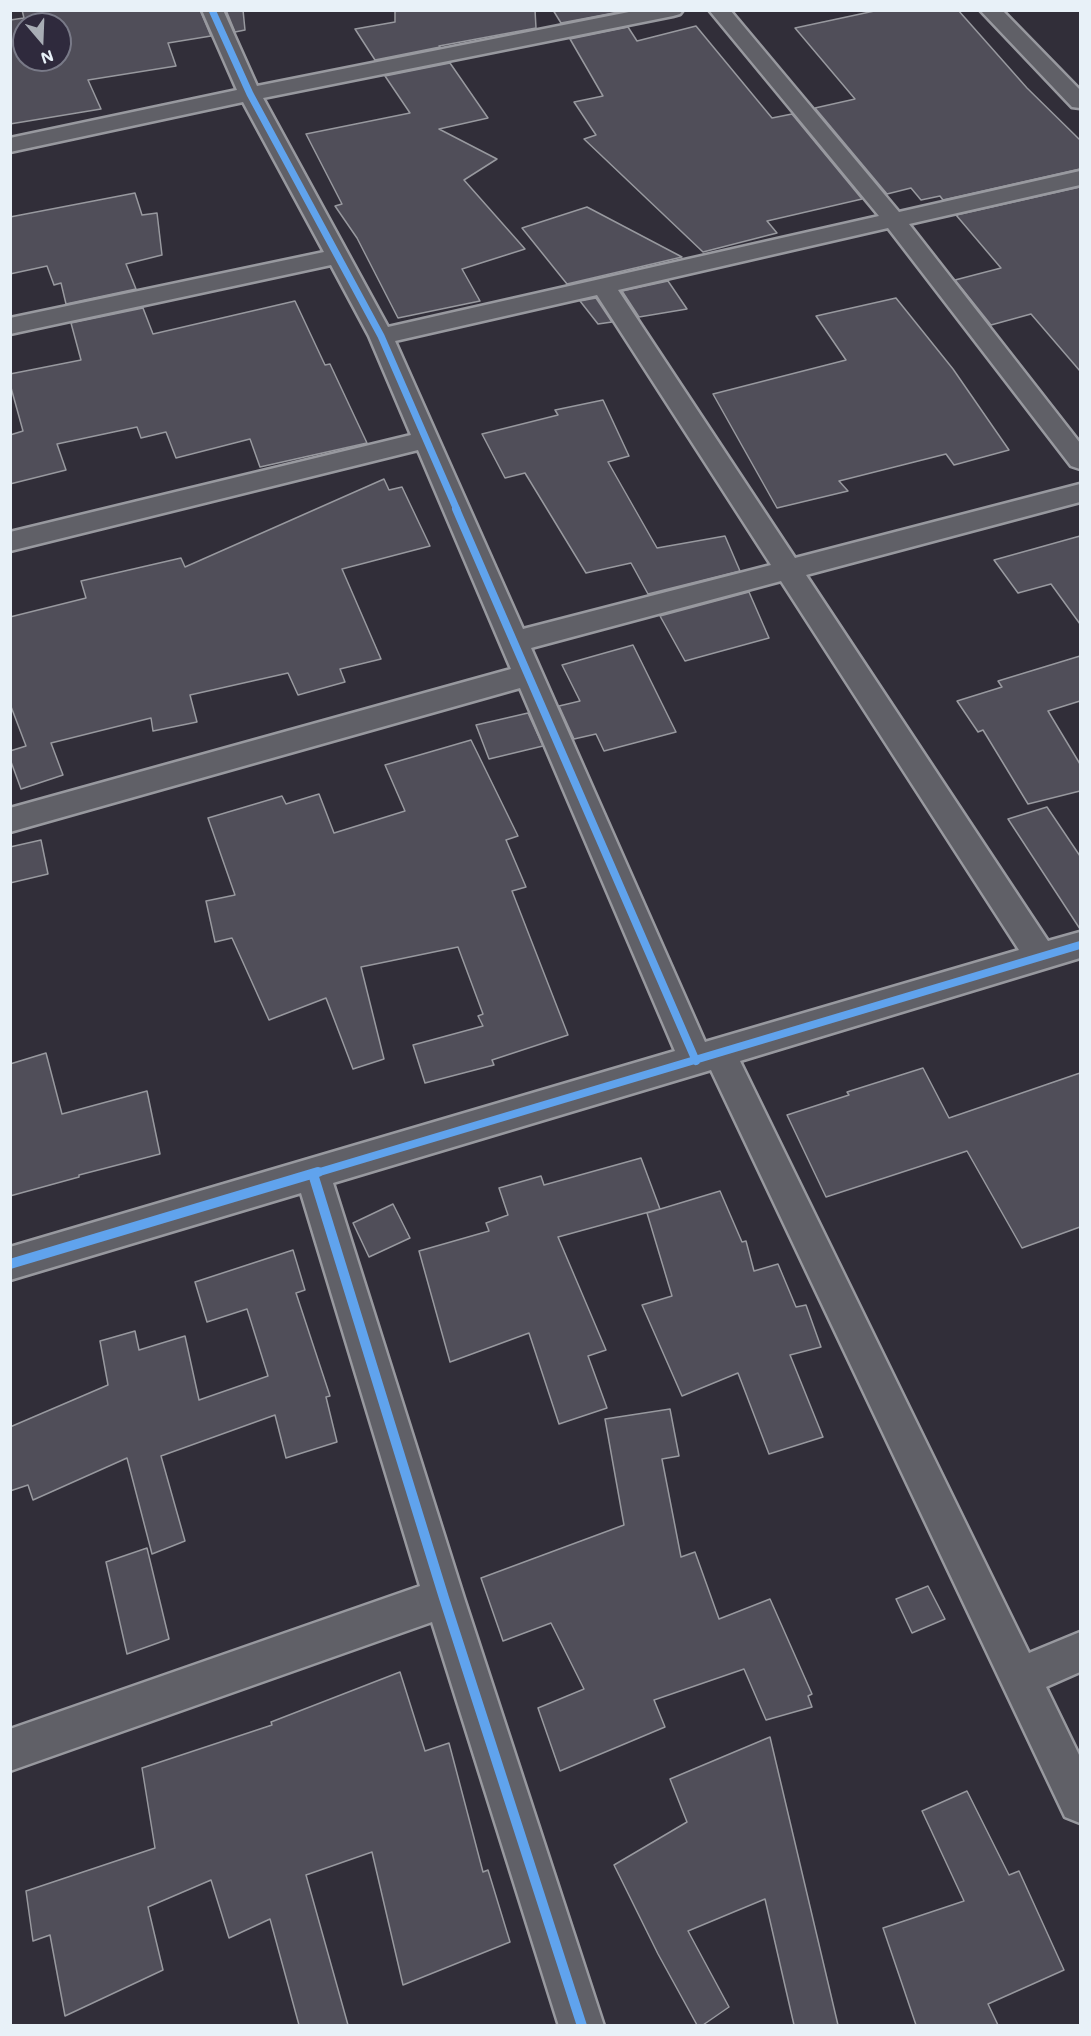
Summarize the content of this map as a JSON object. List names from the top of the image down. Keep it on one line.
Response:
{"north":"bottom"}
